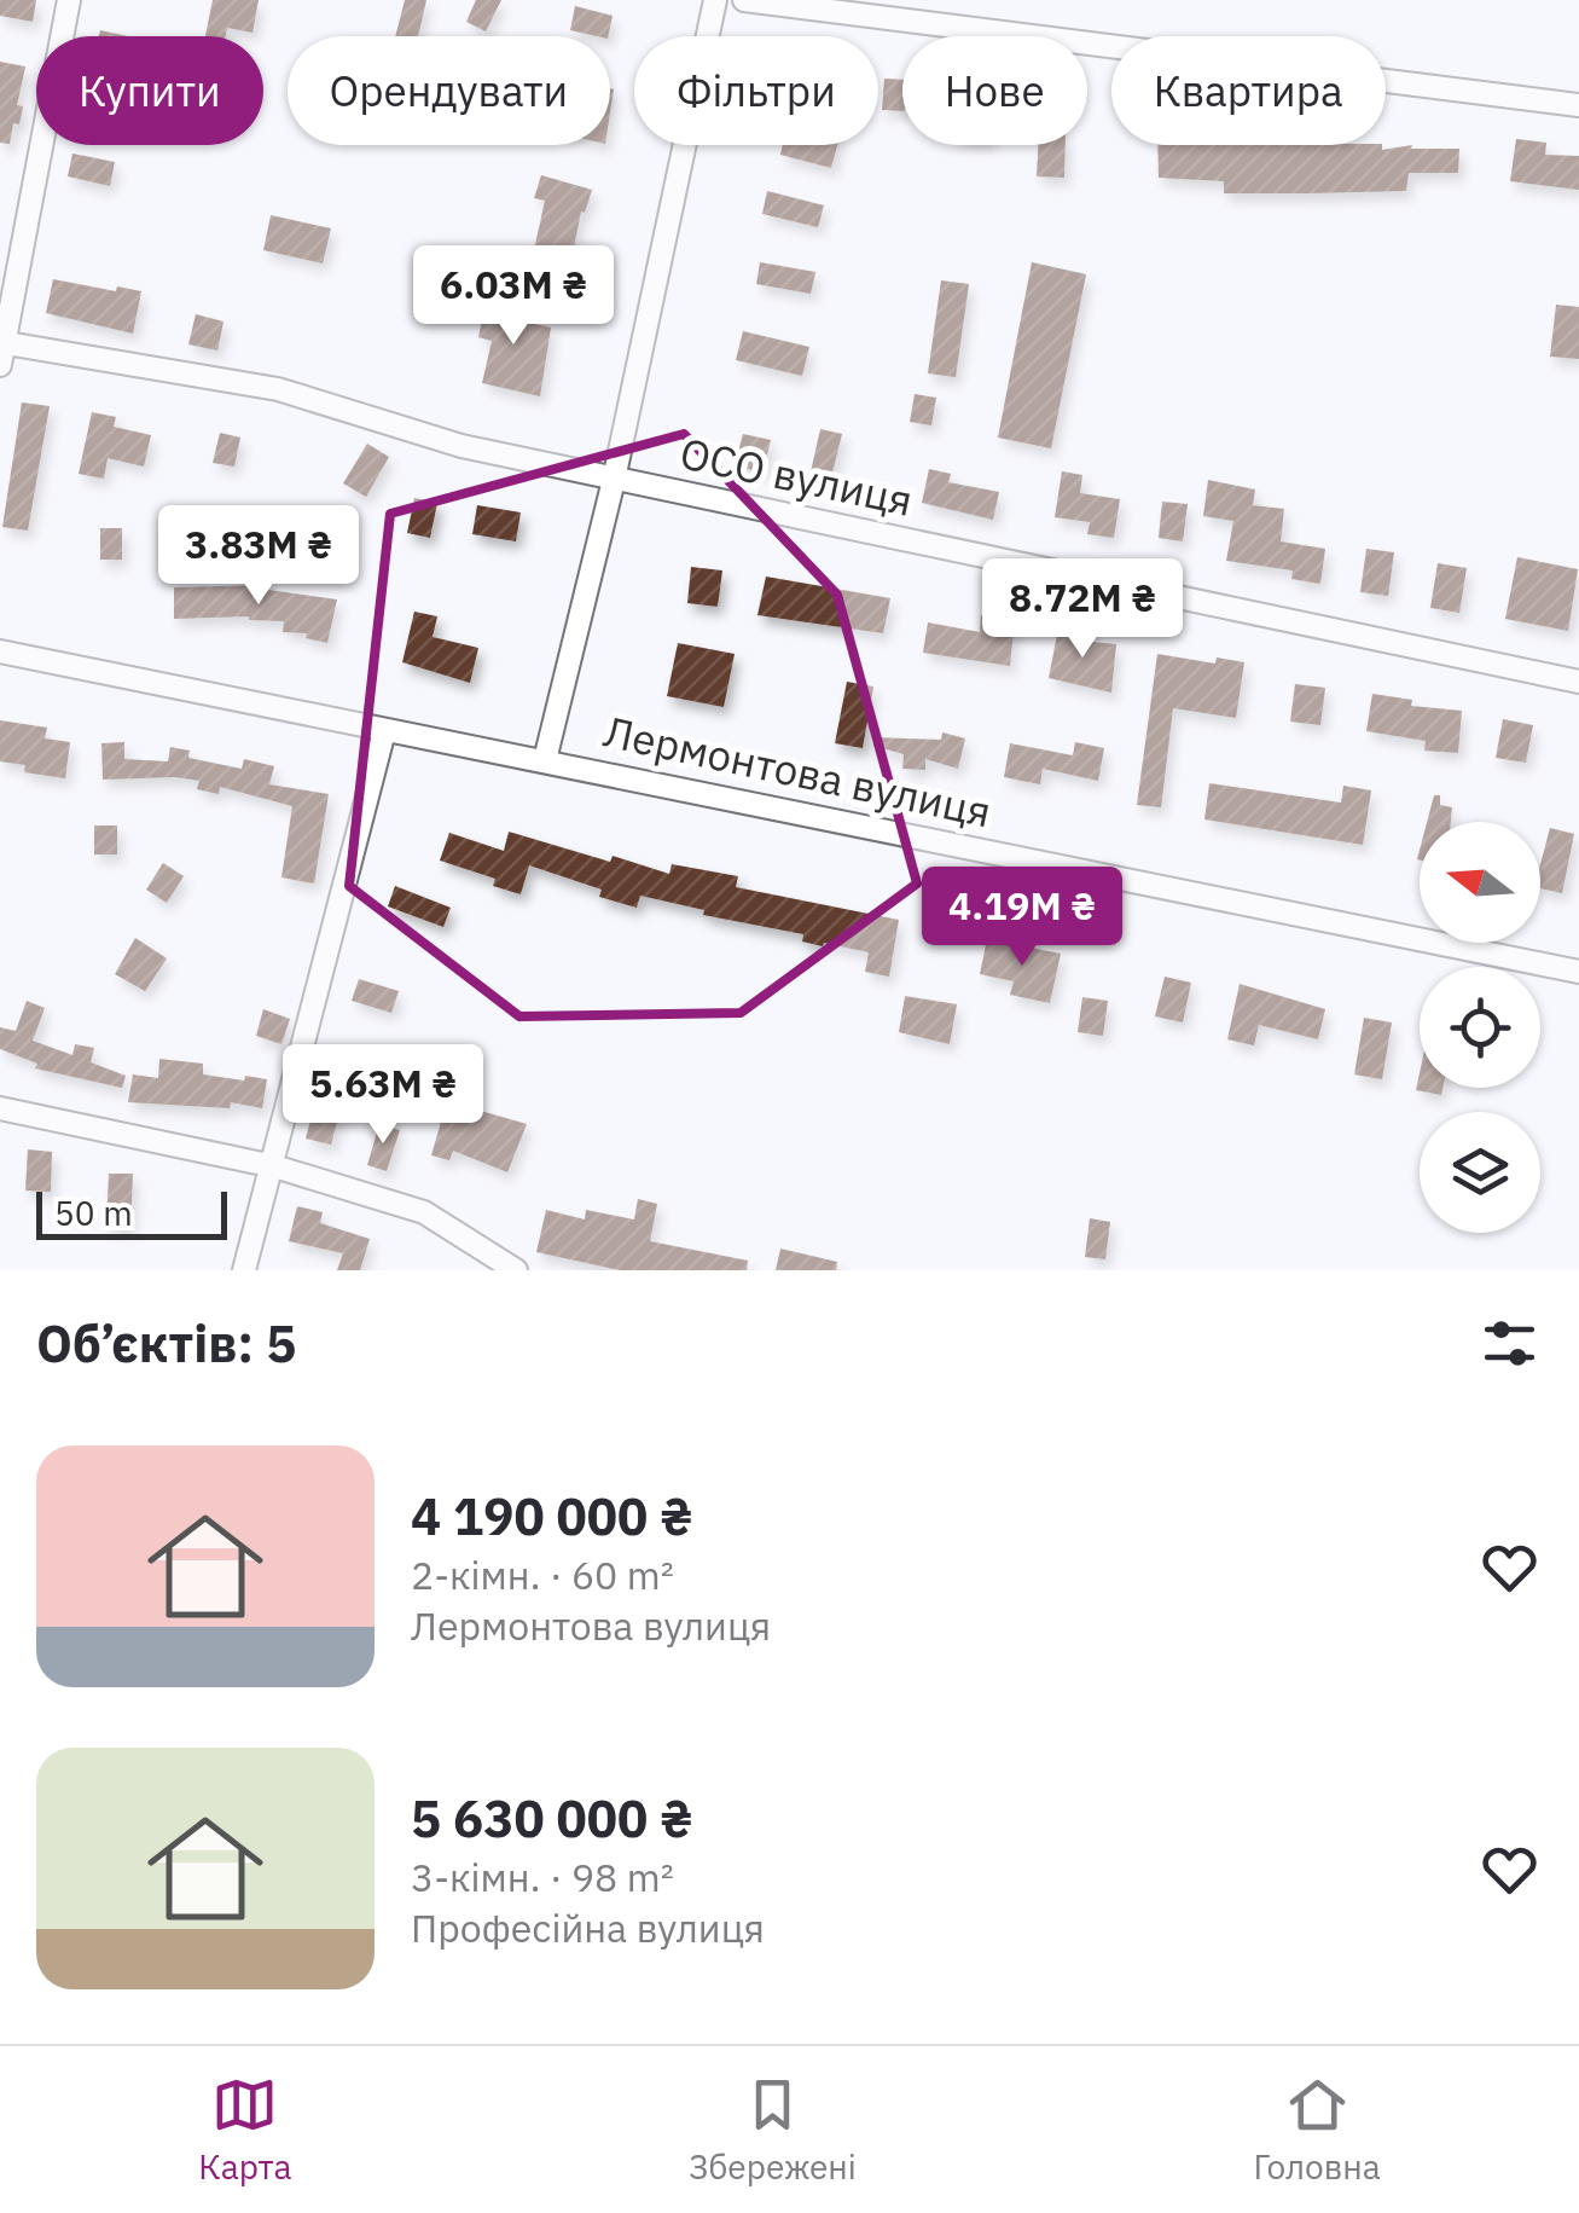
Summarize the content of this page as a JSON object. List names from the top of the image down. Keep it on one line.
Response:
{"streets":{"street":["ОСО вулиця","Лермонтова вулиця"]},"scale_bar":"50 m","north":"left","page":{"chip":["Купити","Орендувати","Фільтри","Нове","Квартира"],"price":["6.03M ₴","3.83M ₴","8.72M ₴","4.19M ₴","5.63M ₴"],"scale":"50 m","heading":"Об’єктів: 5","list":[{"name":"4 190 000 ₴","note":"2-кімн. · 60 m² · Лермонтова вулиця"},{"name":"5 630 000 ₴","note":"3-кімн. · 98 m² · Професійна вулиця"}],"tabs":["Карта","Збережені","Головна"]}}
